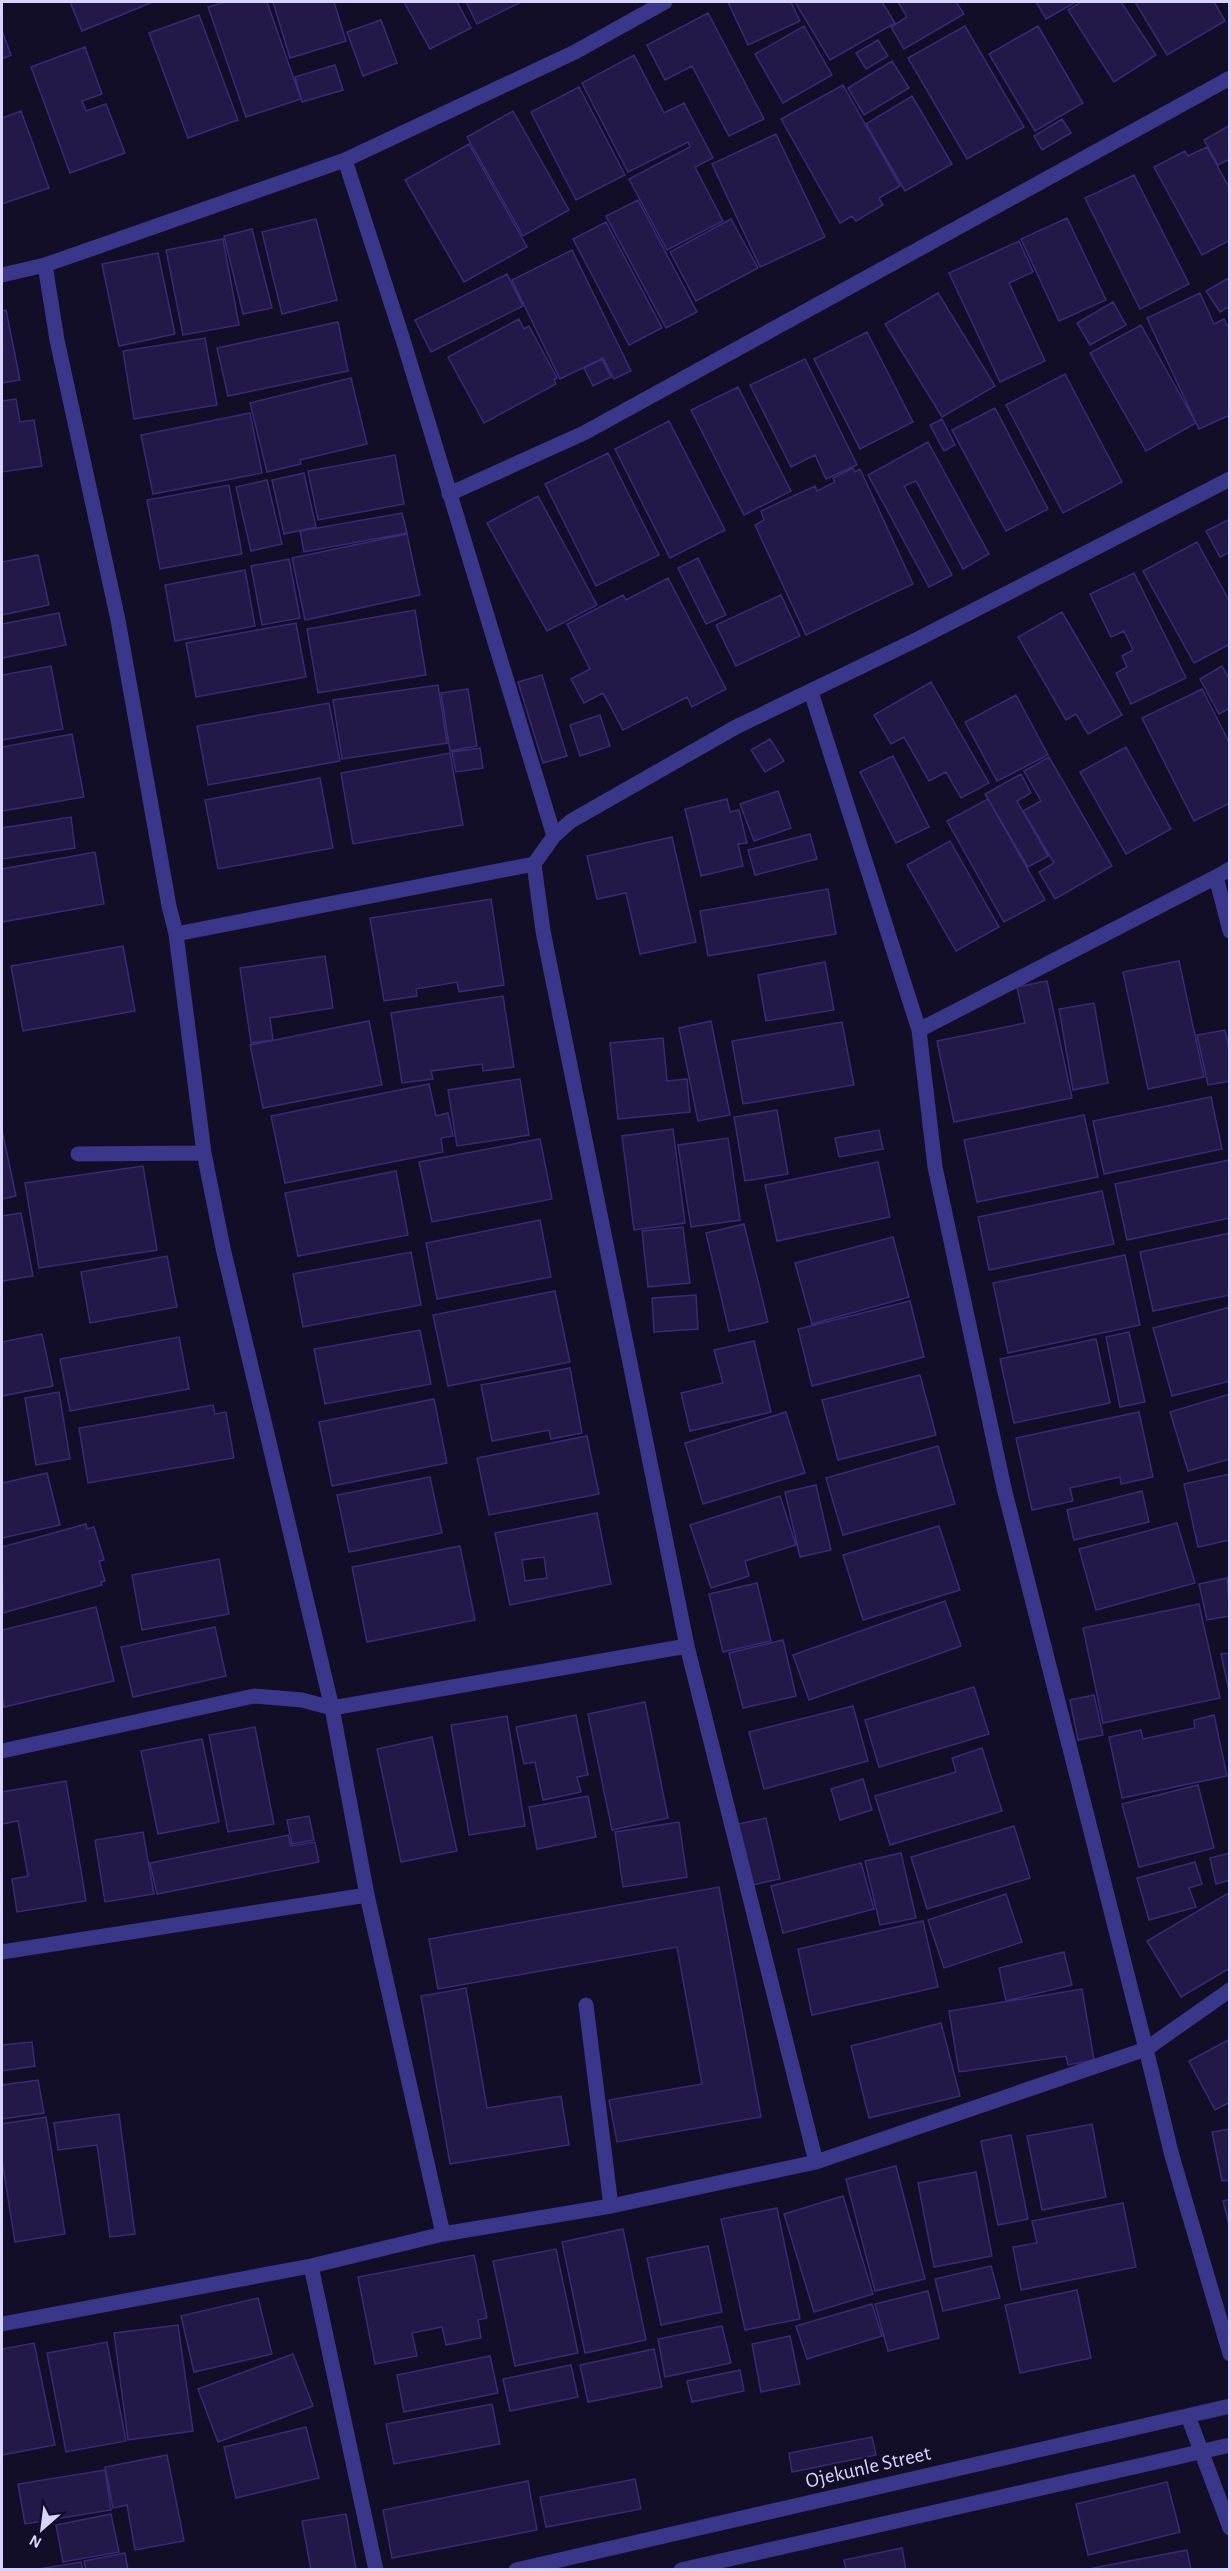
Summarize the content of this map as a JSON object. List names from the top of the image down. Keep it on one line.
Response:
{"streets":{"street":["Ojekunle Street"]},"north":"bottom left"}
